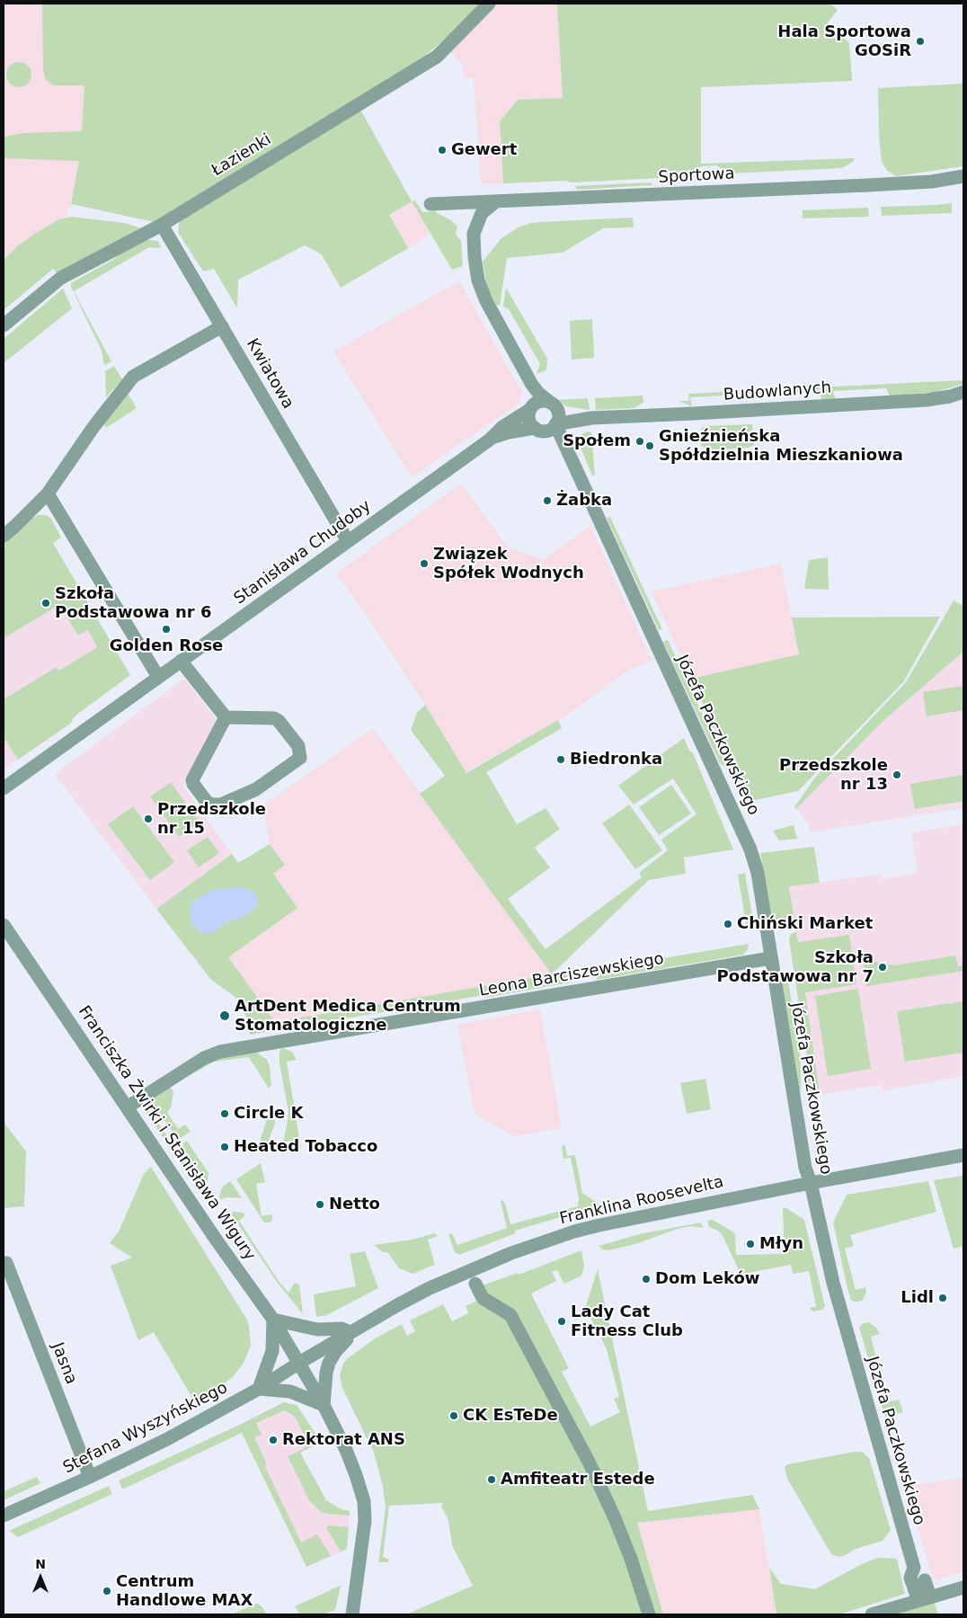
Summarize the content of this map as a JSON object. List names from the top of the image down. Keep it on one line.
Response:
{"streets":{"street":["Łazienki","Sportowa","Kwiatowa","Budowlanych","Stanisława Chudoby","Józefa Paczkowskiego","Leona Barciszewskiego","Franciszka Żwirki i Stanisława Wigury","Franklina Roosevelta","Jasna","Stefana Wyszyńskiego"]},"crossings":[["Łazienki","Kwiatowa"],["Kwiatowa","Stanisława Chudoby"],["Budowlanych","Stanisława Chudoby"],["Budowlanych","Józefa Paczkowskiego"],["Stanisława Chudoby","Józefa Paczkowskiego"],["Józefa Paczkowskiego","Leona Barciszewskiego"],["Józefa Paczkowskiego","Franklina Roosevelta"],["Leona Barciszewskiego","Franciszka Żwirki i Stanisława Wigury"],["Franciszka Żwirki i Stanisława Wigury","Franklina Roosevelta"],["Franciszka Żwirki i Stanisława Wigury","Stefana Wyszyńskiego"],["Franklina Roosevelta","Stefana Wyszyńskiego"],["Jasna","Stefana Wyszyńskiego"]],"places":["Hala Sportowa GOSiR","Gewert","Społem","Gnieźnieńska Spółdzielnia Mieszkaniowa","Żabka","Związek Spółek Wodnych","Szkoła Podstawowa nr 6","Golden Rose","Biedronka","Przedszkole nr 13","Przedszkole nr 15","Chiński Market","Szkoła Podstawowa nr 7","ArtDent Medica Centrum Stomatologiczne","Circle K","Heated Tobacco","Netto","Młyn","Dom Leków","Lidl","Lady Cat Fitness Club","CK EsTeDe","Rektorat ANS","Amfiteatr Estede","Centrum Handlowe MAX"],"north":"top"}
